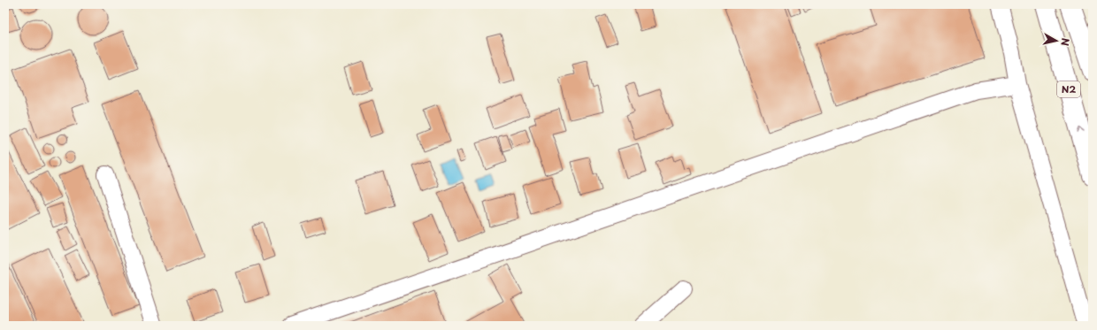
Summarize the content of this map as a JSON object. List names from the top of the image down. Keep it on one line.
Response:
{"streets":{"highway":["N2"]},"north":"right"}
